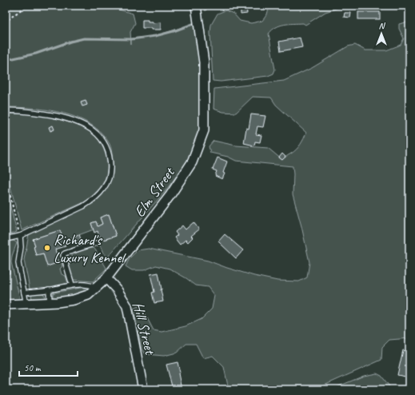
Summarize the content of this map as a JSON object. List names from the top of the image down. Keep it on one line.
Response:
{"streets":{"street":["Elm Street","Hill Street"]},"crossings":[["Elm Street","Hill Street"]],"places":["Richard's Luxury Kennel"],"scale_bar":"50 m","north":"top"}
